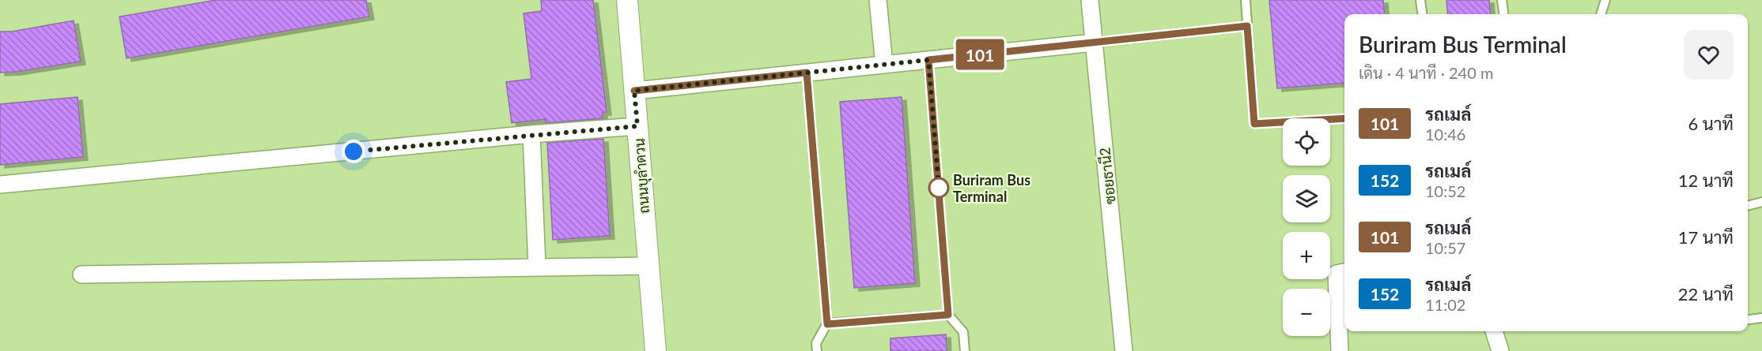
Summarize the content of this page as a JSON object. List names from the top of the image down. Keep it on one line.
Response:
{"streets":{"street":["ถนนบุลำดวน","ซอยธานี2"]},"places":["Buriram Bus Terminal"],"lines":["bus line 101"],"page":{"on_map":"101","heading":["Buriram Bus Terminal","เดิน · 4 นาที · 240 m"],"list":[{"mark":"101","name":"รถเมล์","note":"10:46","value":"6 นาที"},{"mark":"152","name":"รถเมล์","note":"10:52","value":"12 นาที"},{"mark":"101","name":"รถเมล์","note":"10:57","value":"17 นาที"},{"mark":"152","name":"รถเมล์","note":"11:02","value":"22 นาที"}],"map_buttons":["+","−"]}}
